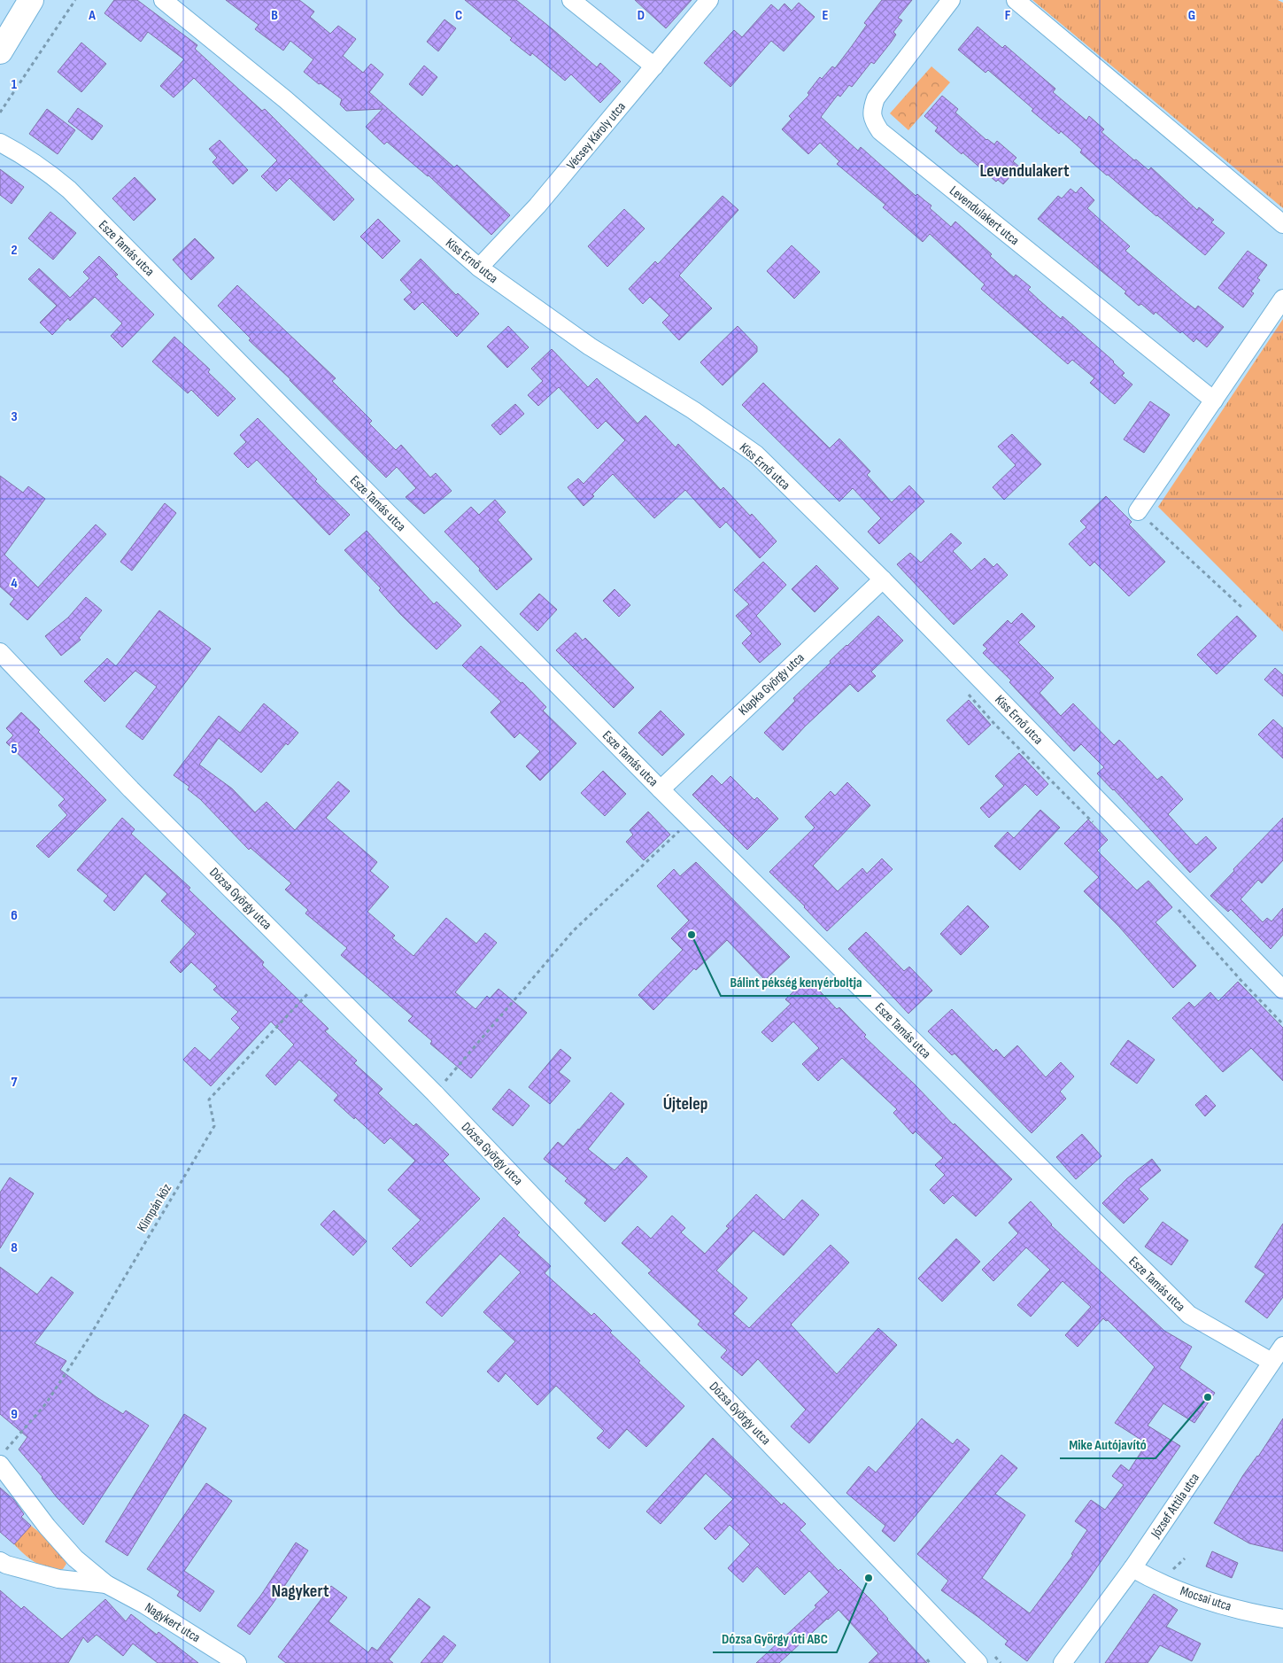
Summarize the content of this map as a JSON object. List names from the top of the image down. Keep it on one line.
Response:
{"streets":{"street":["Vécsey Károly utca","Levendulakert utca","Esze Tamás utca","Kiss Ernő utca","Klapka György utca","Dózsa György utca","József Attila utca","Mocsai utca","Nagykert utca"],"path":["Klimpán köz"]},"crossings":[["Vécsey Károly utca","Kiss Ernő utca"],["Esze Tamás utca","Klapka György utca"],["Esze Tamás utca","József Attila utca"],["Kiss Ernő utca","Klapka György utca"],["Dózsa György utca","Klimpán köz"],["Klimpán köz","Nagykert utca"],["József Attila utca","Mocsai utca"]],"districts":["Levendulakert","Újtelep","Nagykert"],"places":["Bálint pékség kenyérboltja","Mike Autójavító","Dózsa György úti ABC"],"grid":{"columns":["A","B","C","D","E","F","G"],"rows":["1","2","3","4","5","6","7","8","9"]}}
